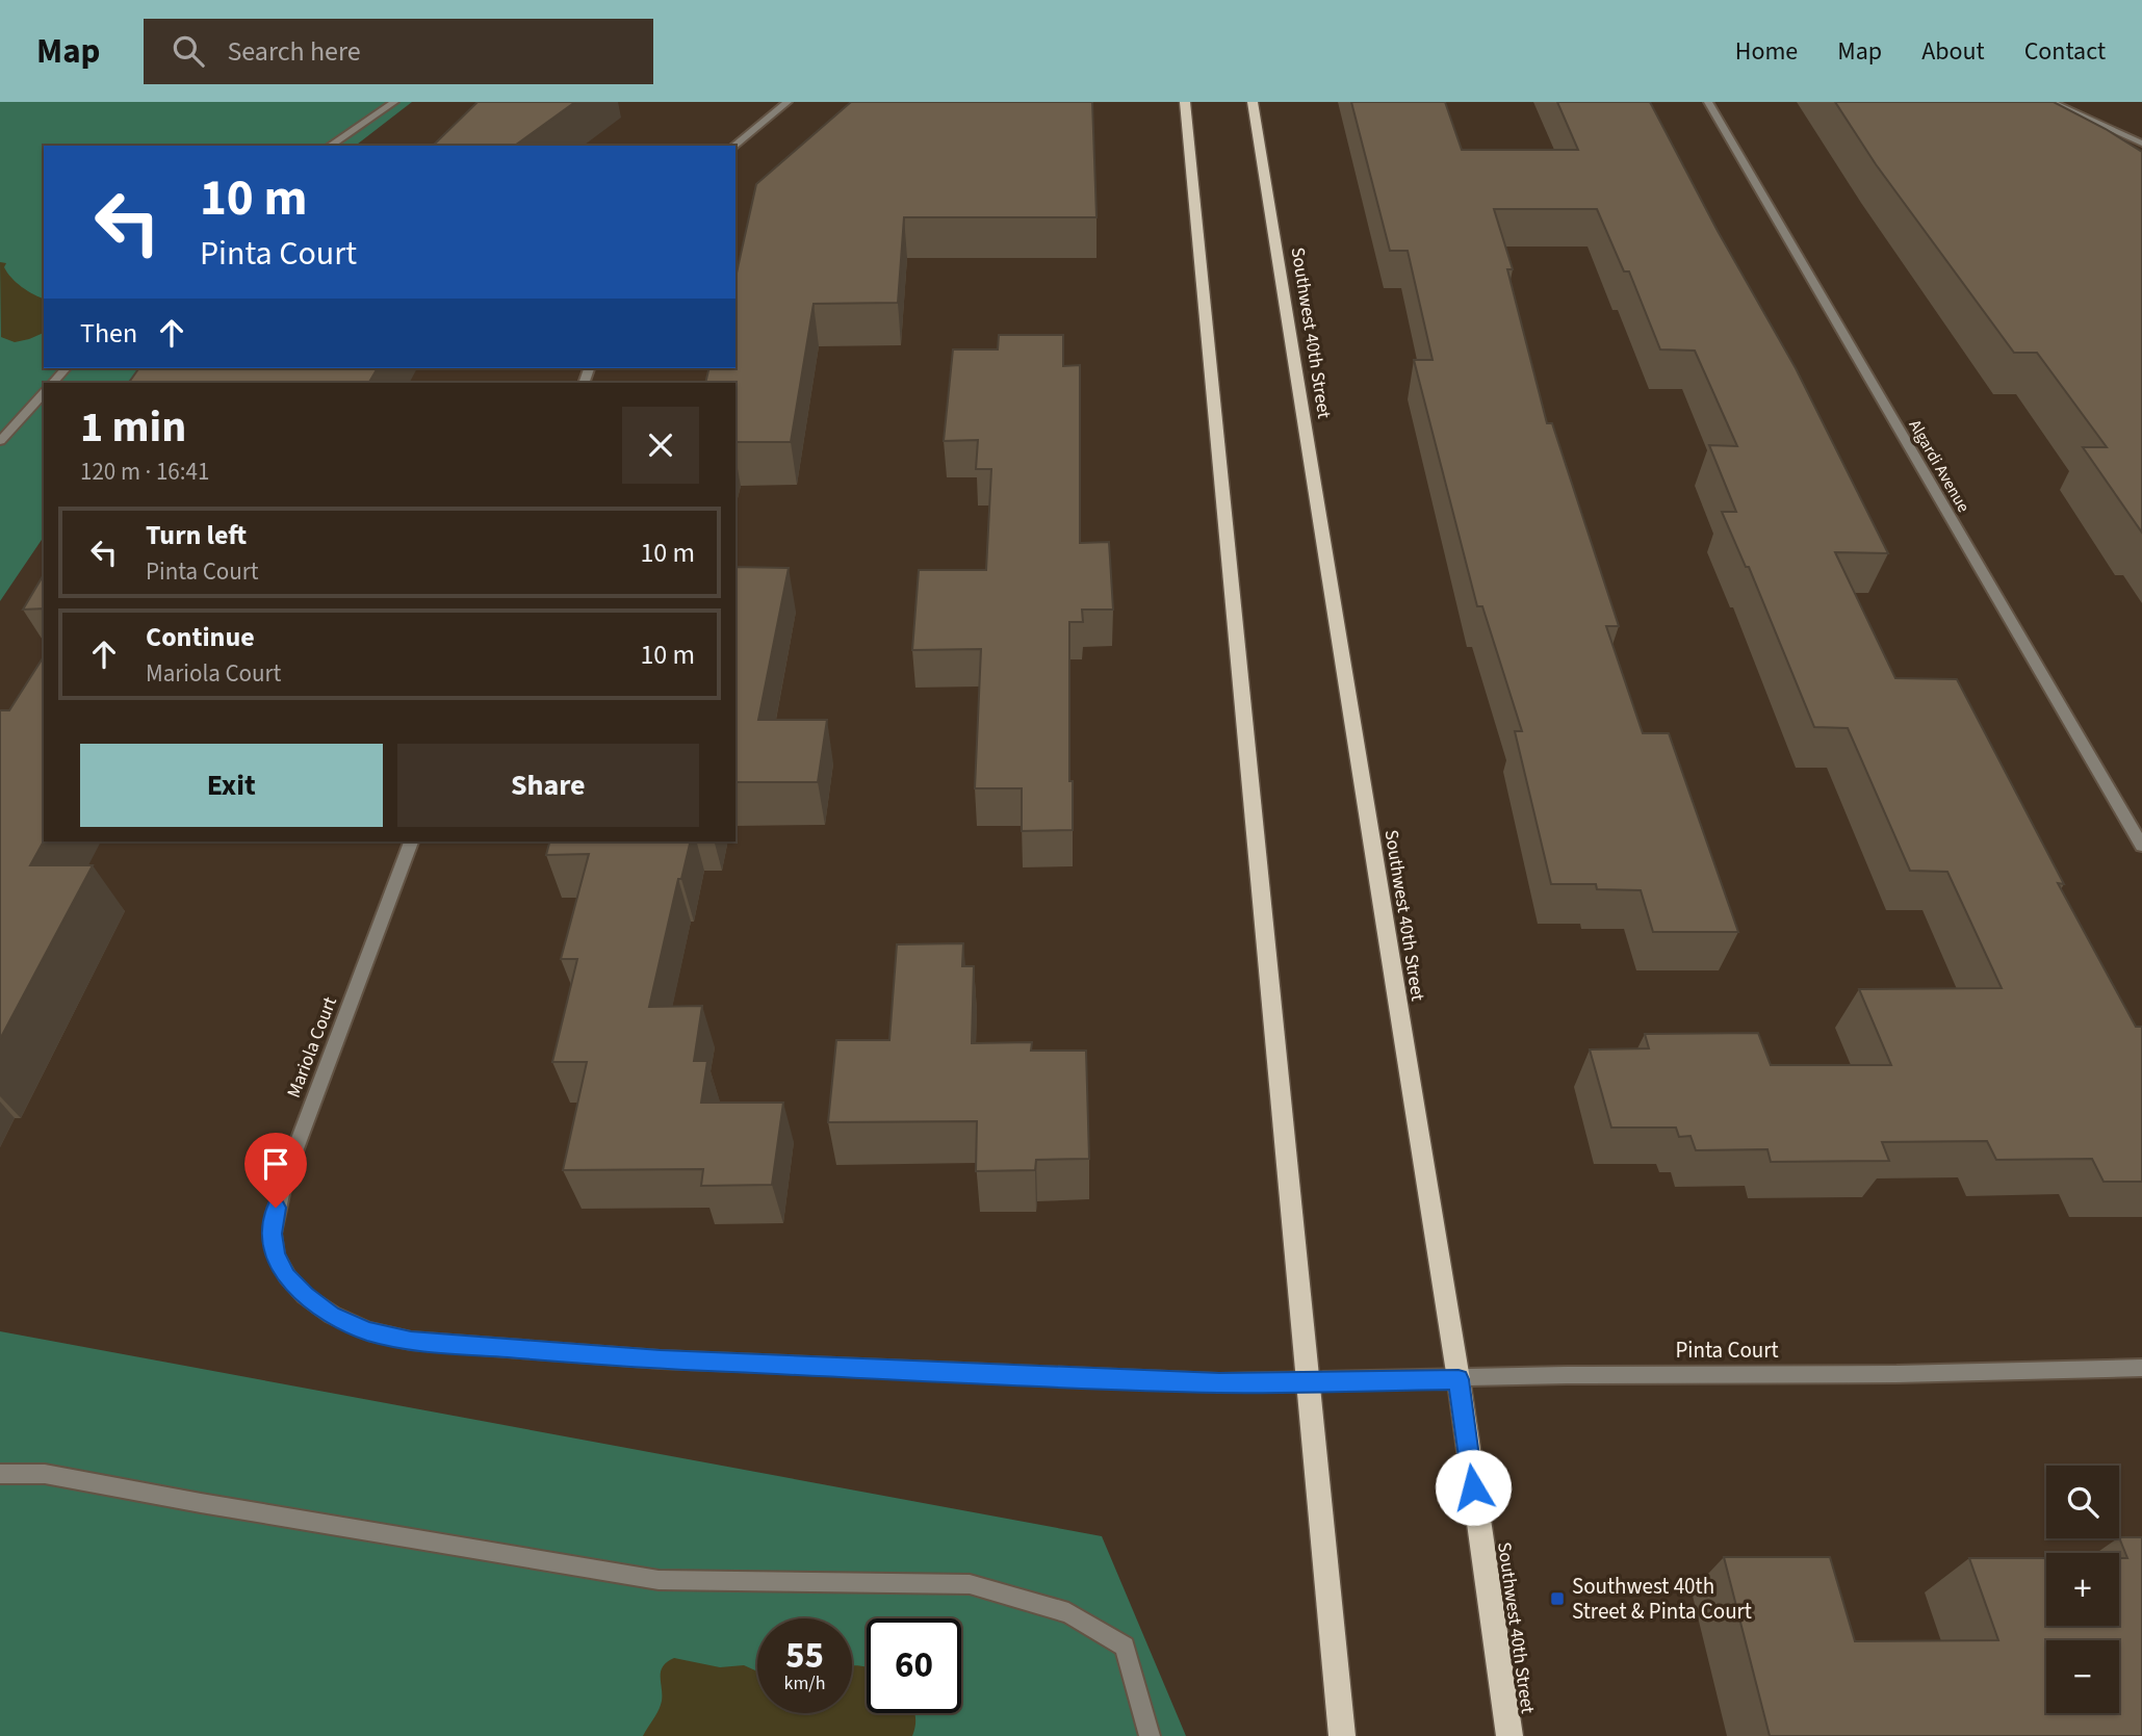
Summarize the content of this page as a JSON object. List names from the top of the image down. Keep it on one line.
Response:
{"streets":{"main road":["Southwest 40th Street"],"street":["Algardi Avenue","Mariola Court","Pinta Court"]},"crossings":[["Southwest 40th Street","Pinta Court"],["Mariola Court","Pinta Court"]],"places":{"transit":["Southwest 40th Street & Pinta Court"]},"page":{"header":"Map","search":"Search here","nav":["Home","Map","About","Contact"],"turn":["10 m","Pinta Court"],"then":"Then","heading":["1 min","120 m · 16:41"],"list":[{"name":"Turn left","note":"Pinta Court","value":"10 m"},{"name":"Continue","note":"Mariola Court","value":"10 m"}],"buttons":["Exit","Share"],"map_buttons":["+","−"],"speed":"55 km/h","limit":"60"}}
